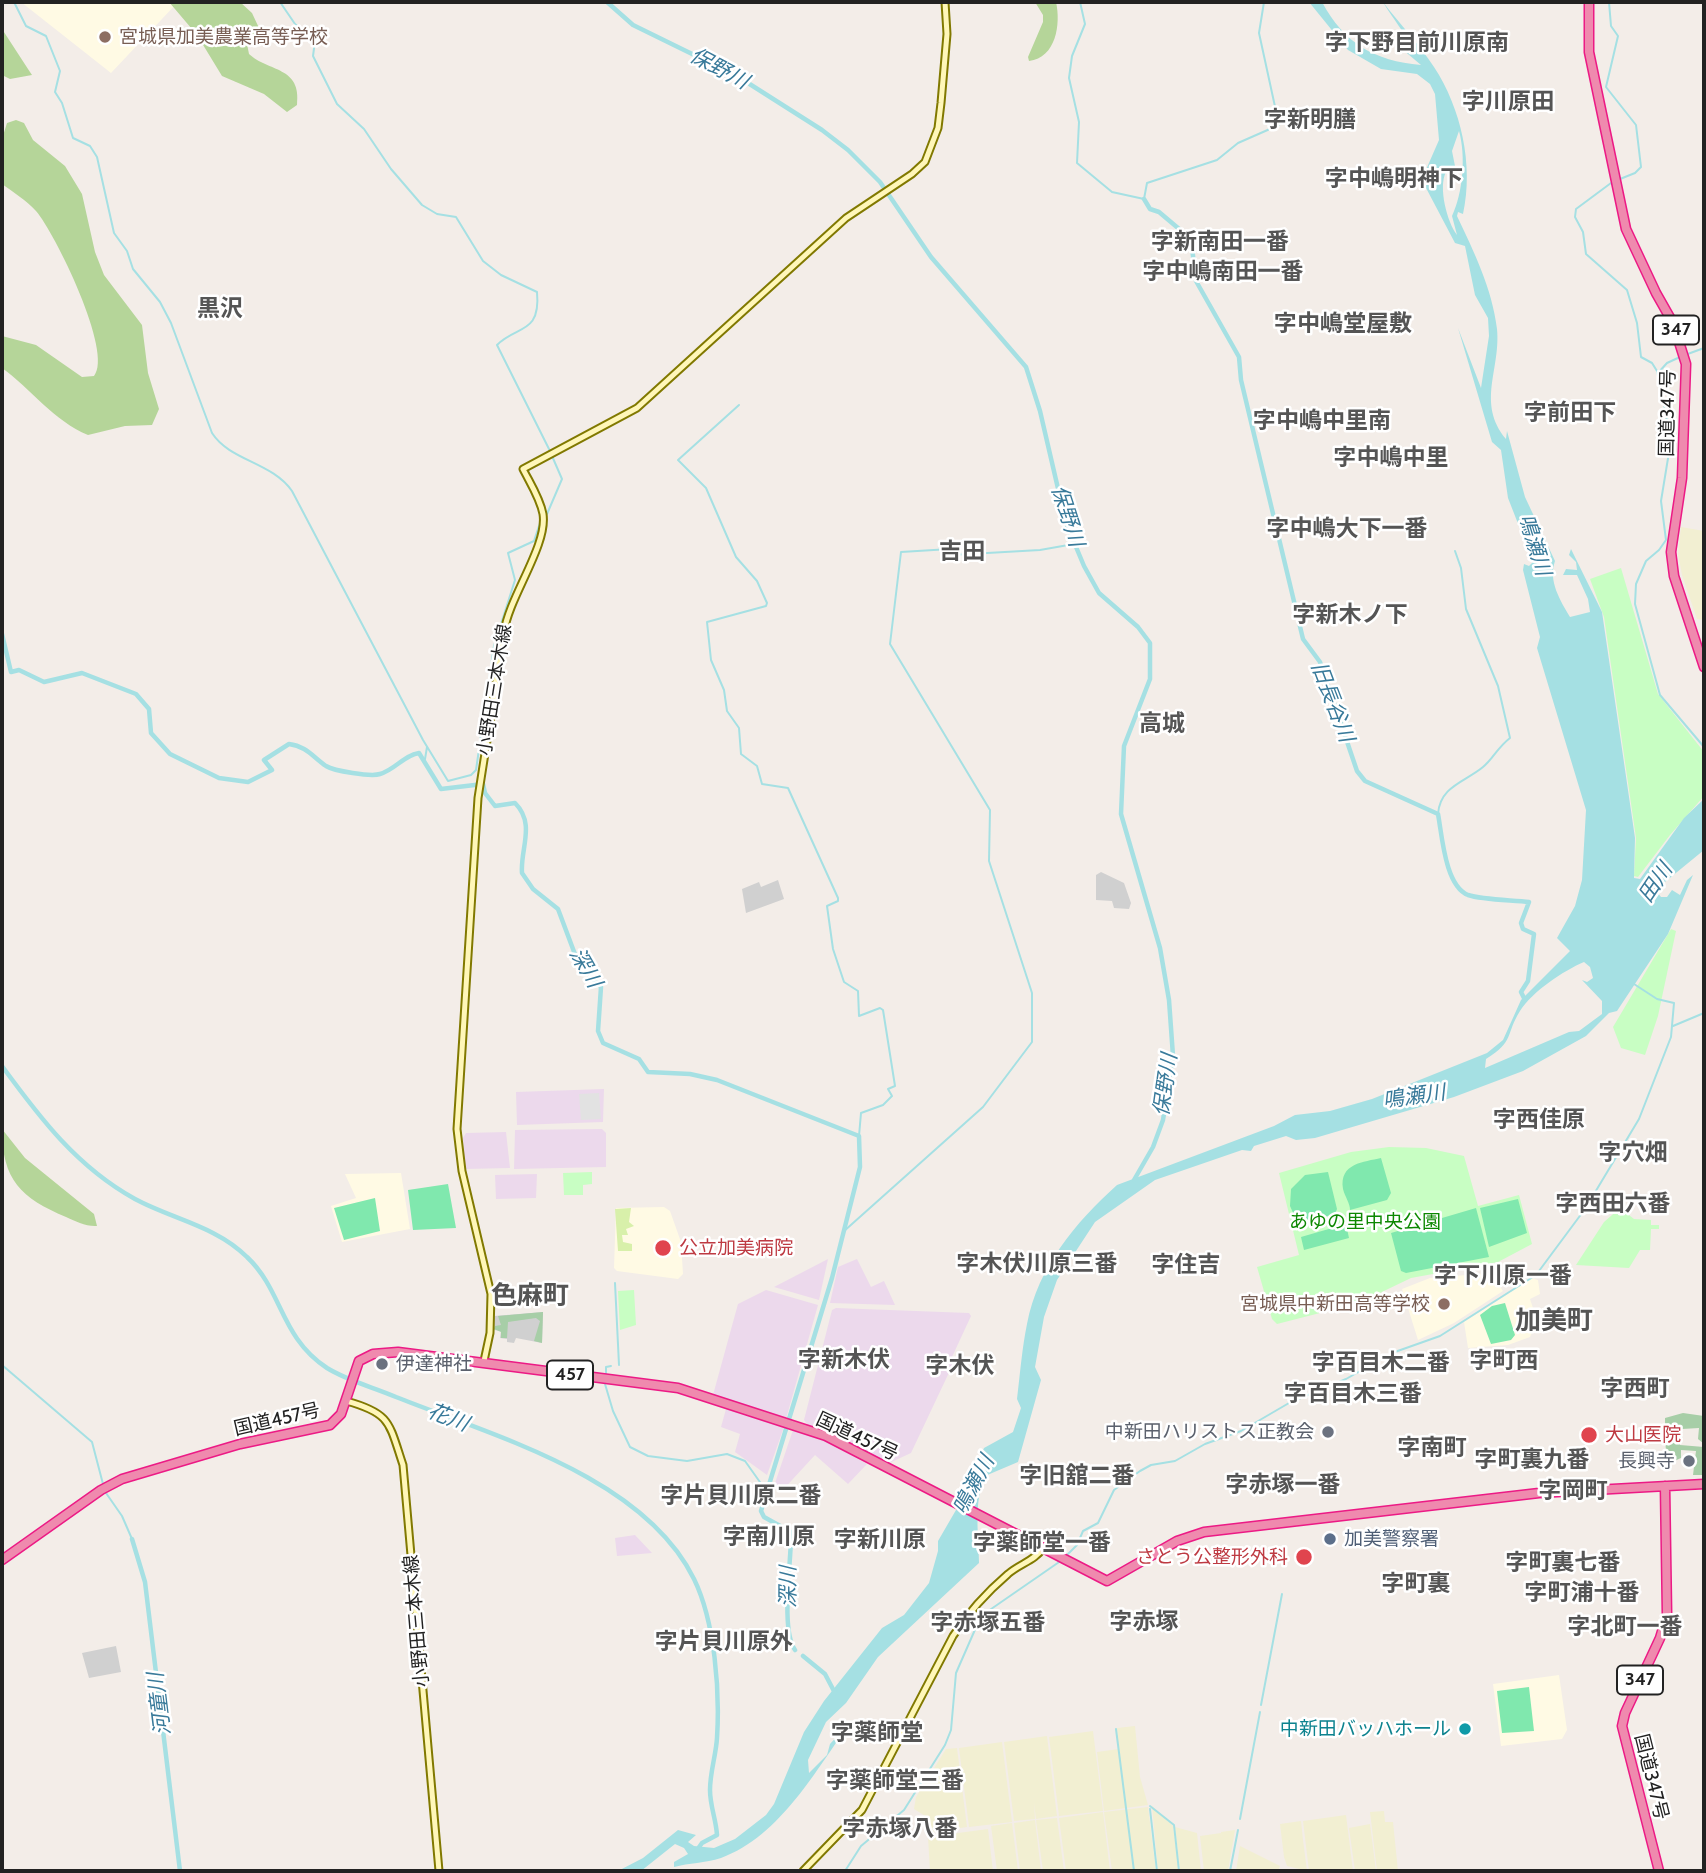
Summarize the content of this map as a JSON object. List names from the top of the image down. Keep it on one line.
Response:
{"streets":{"highway":["347","国道347号","457","国道457号"],"main road":["小野田三本木線"]},"crossings":[["国道347号","457"],["小野田三本木線","国道457号"],["457","国道457号"]],"districts":["字下野目前川原南","字川原田","字新明膳","字中嶋明神下","字新南田一番","字中嶋南田一番","黒沢","字中嶋堂屋敷","字前田下","字中嶋中里南","字中嶋中里","字中嶋大下一番","吉田","字新木ノ下","高城","字西佳原","字穴畑","字西田六番","字木伏川原三番","字住吉","字下川原一番","色麻町","加美町","字新木伏","字町西","字百目木二番","字木伏","字西町","字百目木三番","字南町","字町裏九番","字旧舘二番","字赤塚一番","字岡町","字片貝川原二番","字南川原","字新川原","字薬師堂一番","字町裏七番","字町裏","字町浦十番","字赤塚","字赤塚五番","字北町一番","字片貝川原外","字薬師堂","字薬師堂三番","字赤塚八番"],"water":["保野川","鳴瀬川","旧長谷川","田川","深川","花川","河童川"],"parks":["あゆの里中央公園"],"places":["宮城県加美農業高等学校","公立加美病院","宮城県中新田高等学校","伊達神社","中新田ハリストス正教会","大山医院","長興寺","加美警察署","さとう公整形外科","中新田バッハホール"]}
